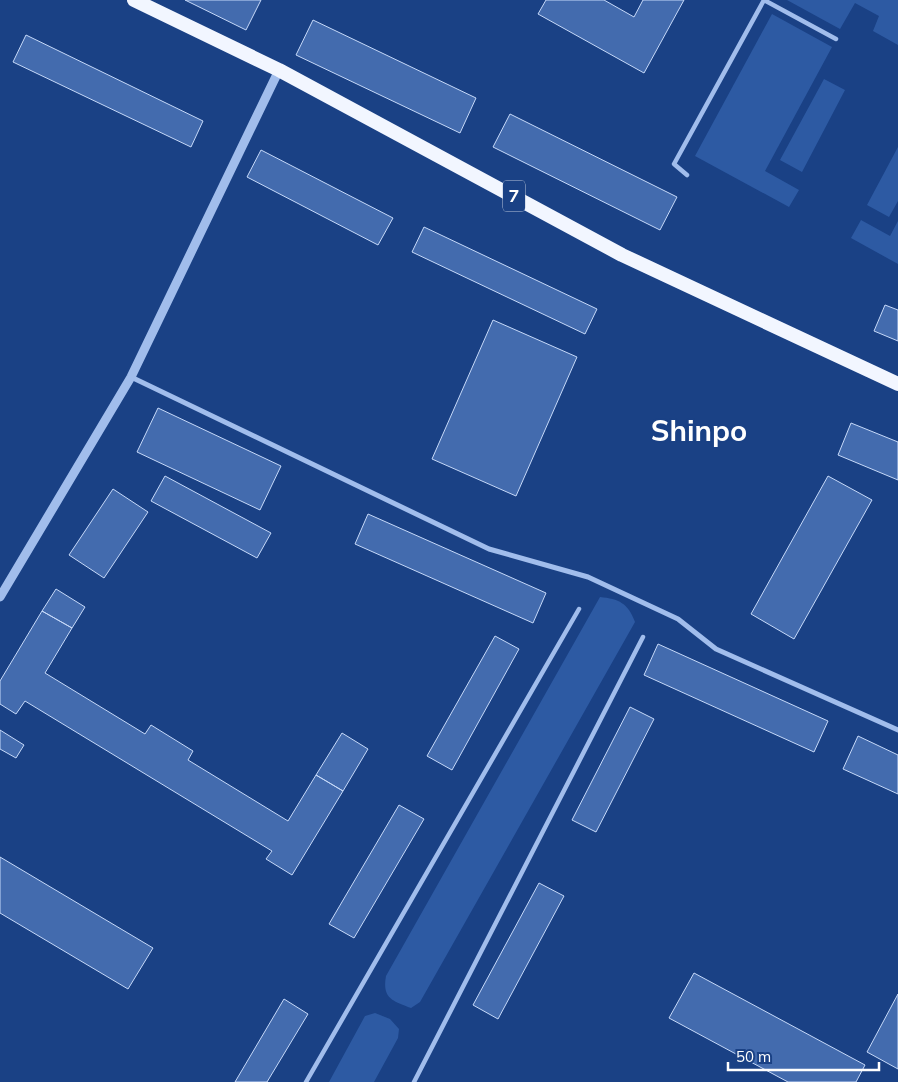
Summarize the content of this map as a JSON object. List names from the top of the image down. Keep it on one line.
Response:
{"streets":{"highway":["7"]},"districts":["Shinpo"],"scale_bar":"50 m"}
